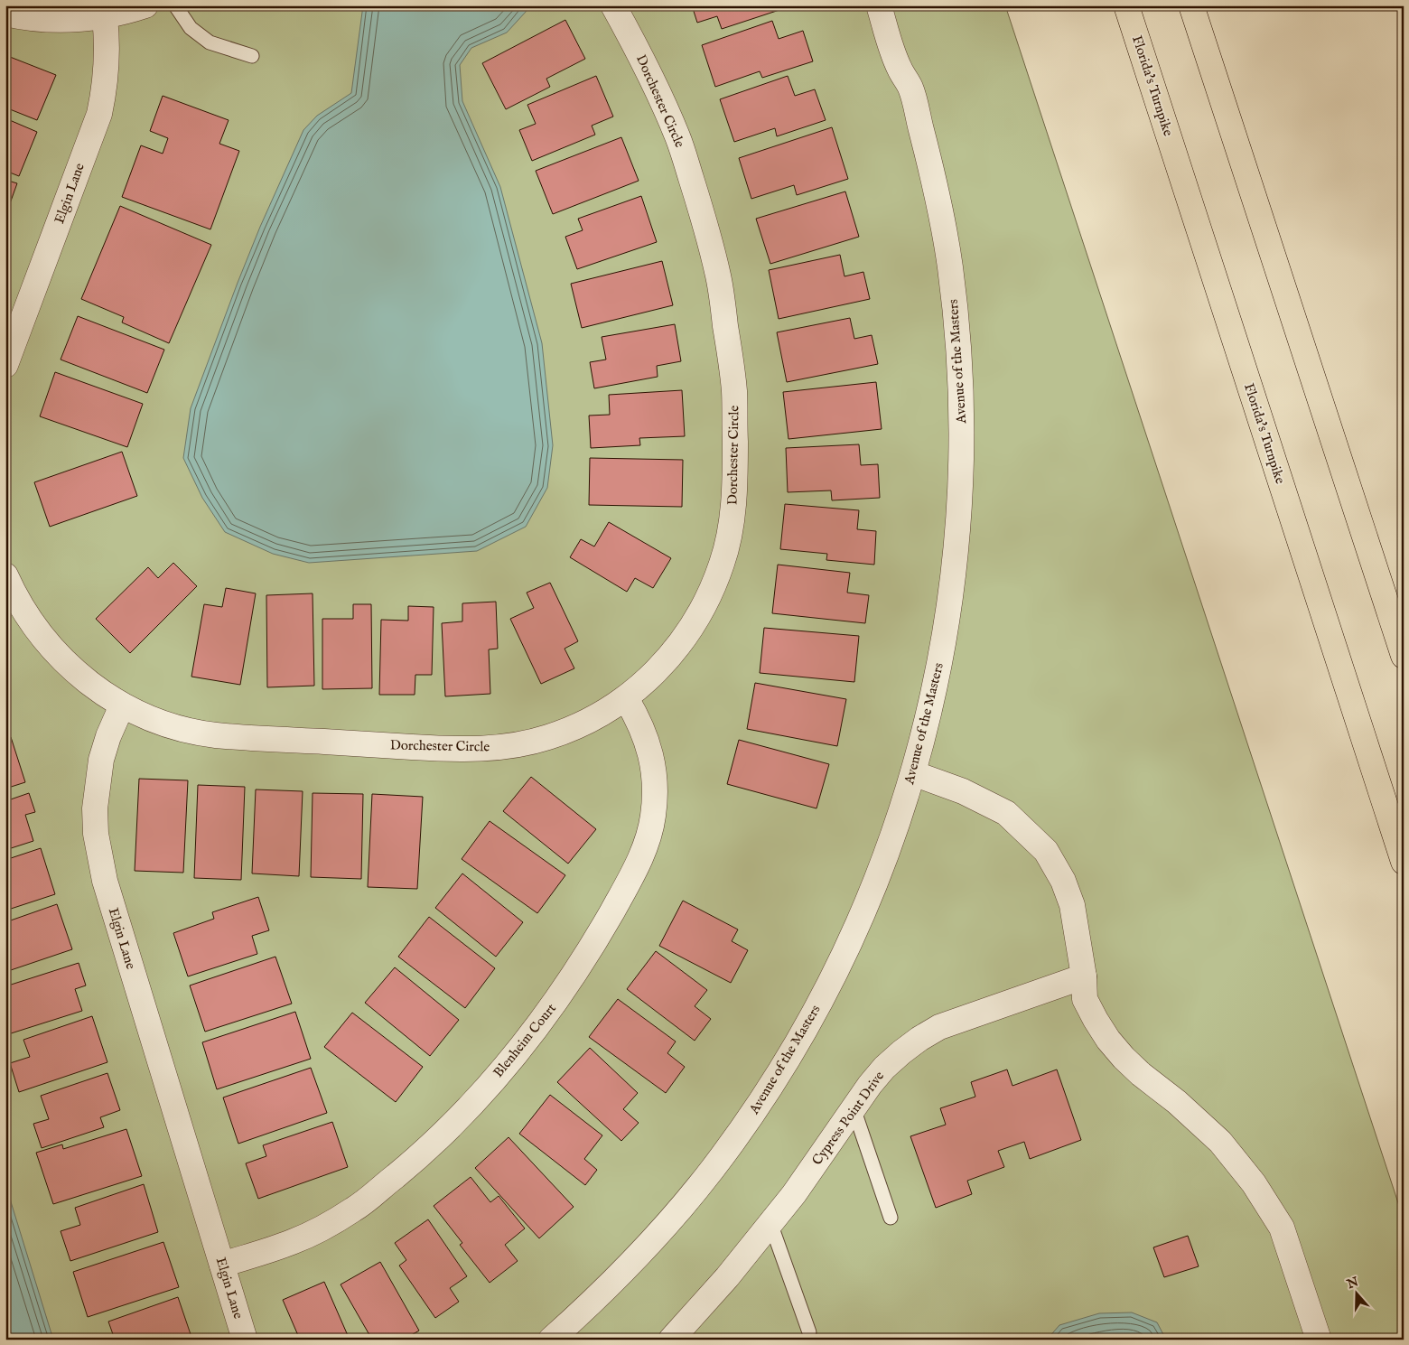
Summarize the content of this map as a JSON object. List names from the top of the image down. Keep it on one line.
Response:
{"streets":{"highway":["Florida's Turnpike"],"street":["Dorchester Circle","Elgin Lane","Avenue of the Masters","Blenheim Court","Cypress Point Drive"]},"crossings":[["Dorchester Circle","Elgin Lane"],["Dorchester Circle","Blenheim Court"],["Elgin Lane","Blenheim Court"]],"north":"top"}
